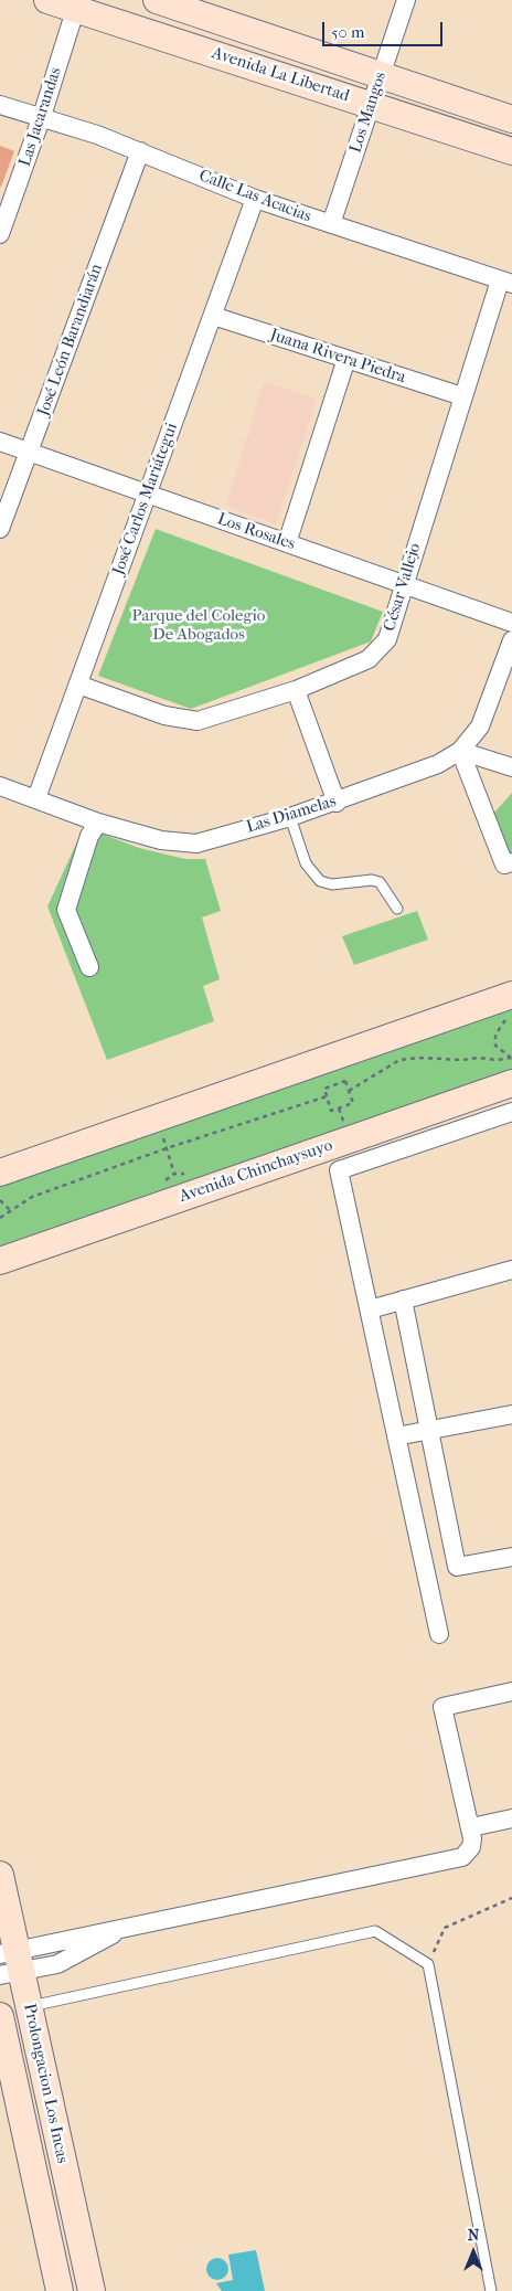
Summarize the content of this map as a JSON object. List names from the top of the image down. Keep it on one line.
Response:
{"streets":{"street":["Avenida La Libertad","Los Mangos","Las Jacarandas","Calle Las Acacias","José León Barandiarán","Juana Rivera Piedra","José Carlos Mariátegui","Los Rosales","César Vallejo","Las Diamelas","Avenida Chinchaysuyo","Prolongacion Los Incas"]},"crossings":[["Avenida La Libertad","Los Mangos"],["Avenida La Libertad","Las Jacarandas"],["Los Mangos","Calle Las Acacias"],["Las Jacarandas","Calle Las Acacias"],["Calle Las Acacias","José León Barandiarán"],["Calle Las Acacias","José Carlos Mariátegui"],["Calle Las Acacias","César Vallejo"],["José León Barandiarán","Los Rosales"],["Juana Rivera Piedra","José Carlos Mariátegui"],["Juana Rivera Piedra","César Vallejo"],["José Carlos Mariátegui","Los Rosales"],["José Carlos Mariátegui","César Vallejo"],["José Carlos Mariátegui","Las Diamelas"],["Los Rosales","César Vallejo"]],"parks":["Parque del Colegio De Abogados"],"scale_bar":"50 m","north":"top"}
